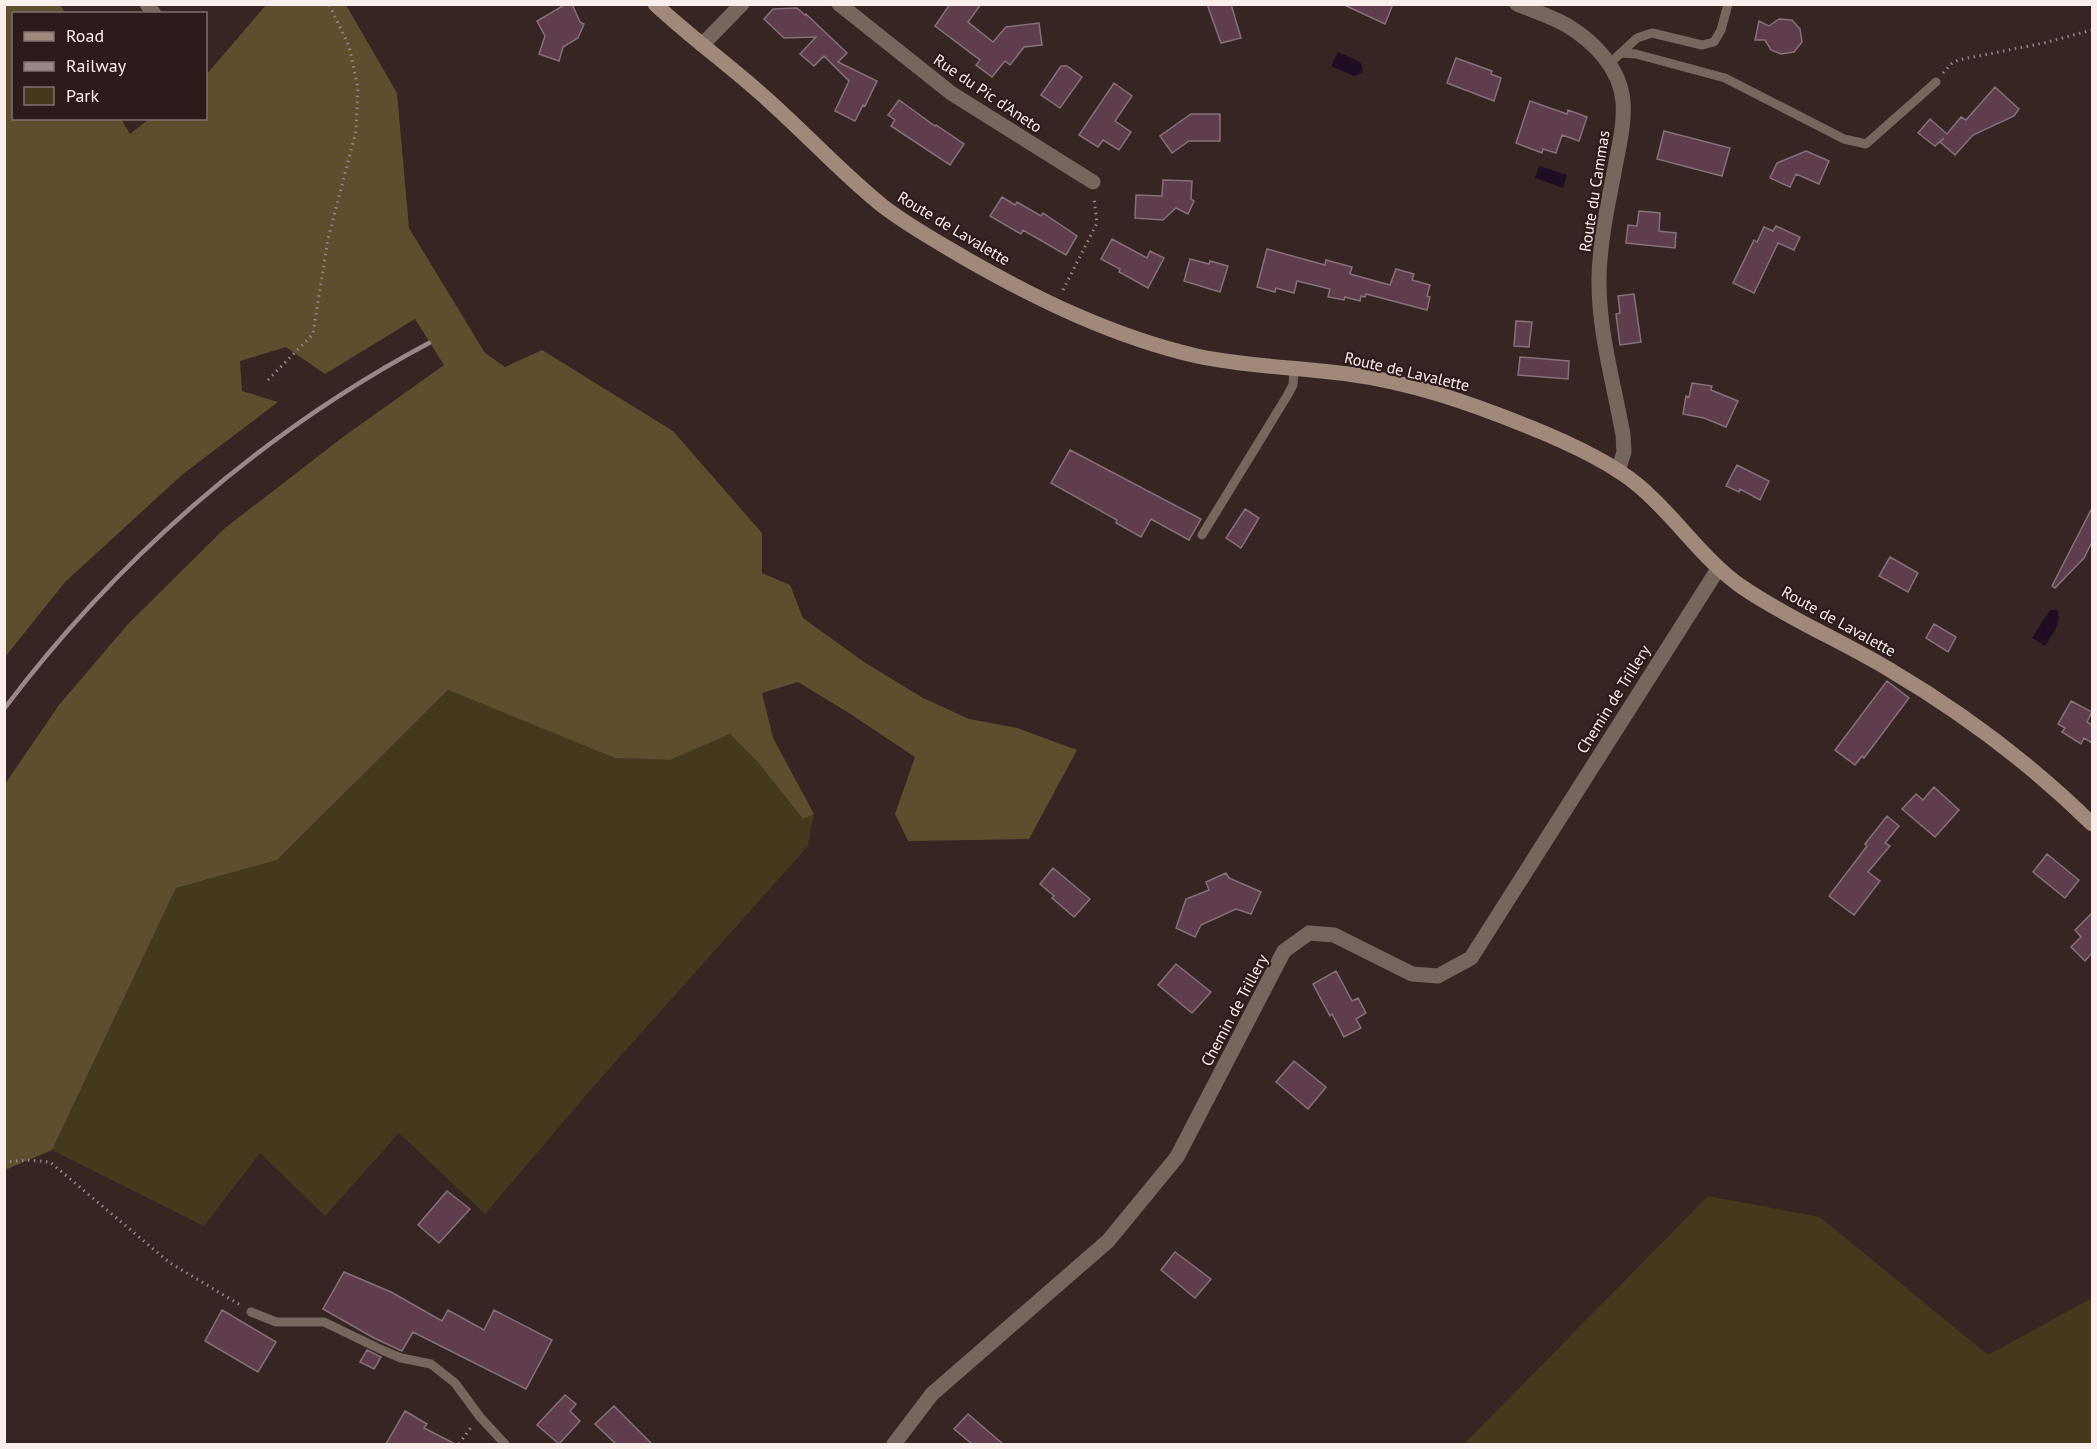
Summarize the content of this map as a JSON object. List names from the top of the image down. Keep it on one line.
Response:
{"streets":{"street":["Rue du Pic d'Aneto","Route du Cammas","Route de Lavalette","Chemin de Trillery"]},"crossings":[["Route du Cammas","Route de Lavalette"],["Route de Lavalette","Chemin de Trillery"]],"legend":["Road","Railway","Park"]}
